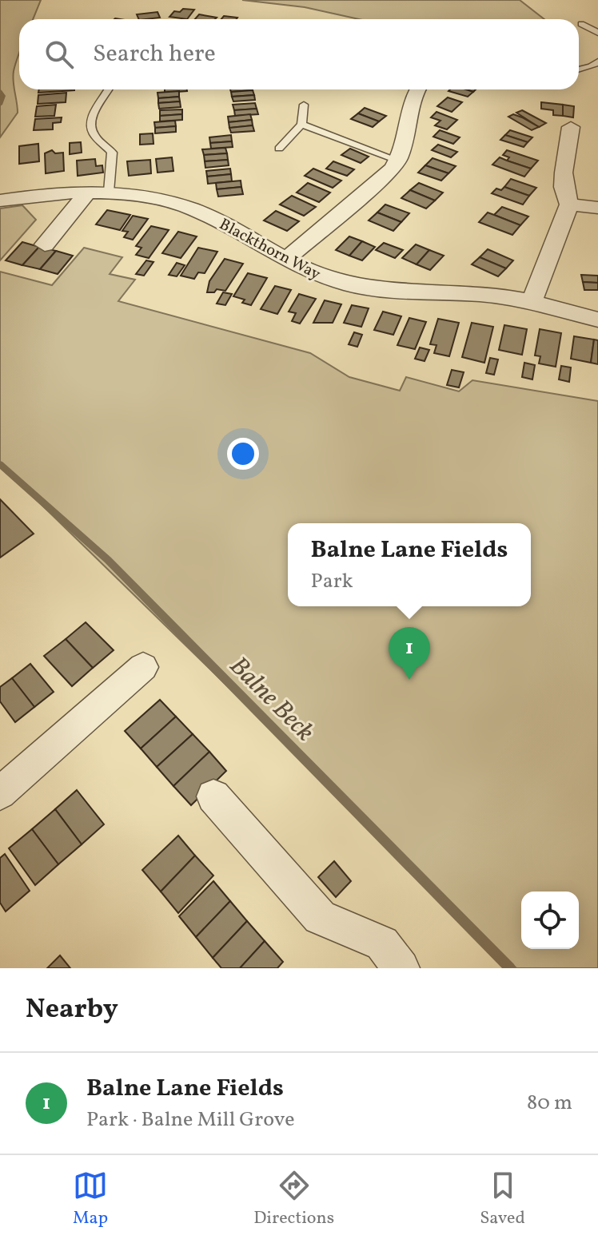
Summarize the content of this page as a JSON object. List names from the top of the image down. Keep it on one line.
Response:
{"streets":{"street":["Blackthorn Way"]},"water":["Balne Beck"],"page":{"search":"Search here","popup":["Balne Lane Fields","Park"],"pins":"1","heading":"Nearby","list":[{"mark":"1","name":"Balne Lane Fields","note":"Park · Balne Mill Grove","value":"80 m"}],"nav":["Map","Directions","Saved"]}}
